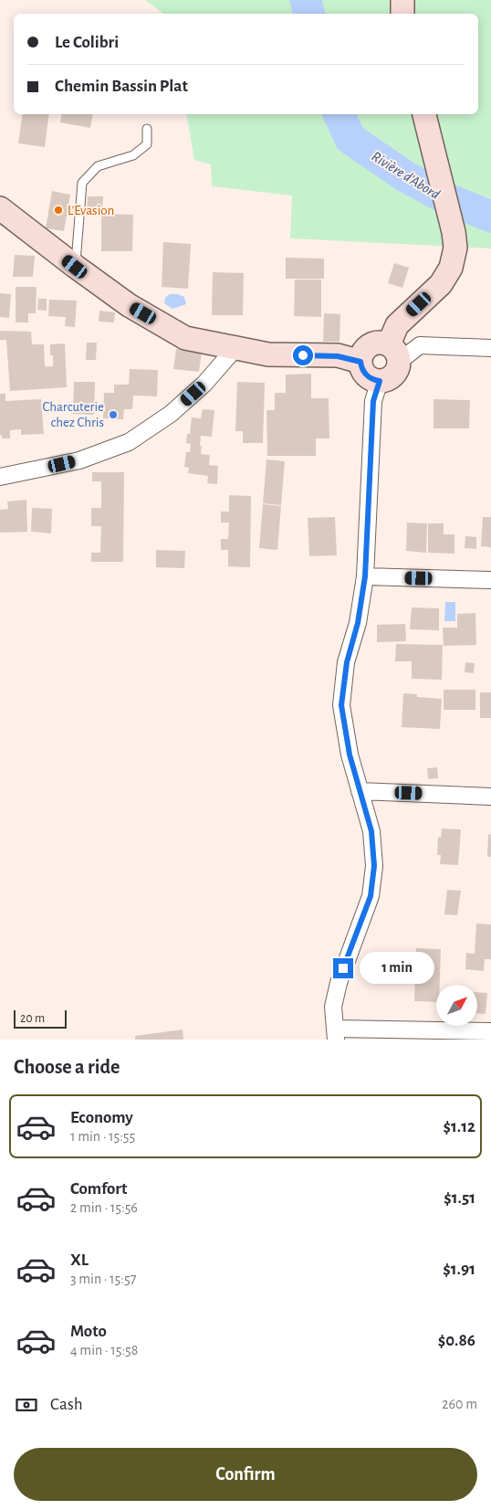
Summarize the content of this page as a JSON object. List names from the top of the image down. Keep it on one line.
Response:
{"water":["Rivière d'Abord"],"places":["L'Evasion","Charcuterie chez Chris"],"scale_bar":"20 m","north":"top right","page":{"banner":["Le Colibri","Chemin Bassin Plat"],"bubble":"1 min","scale":"20 m","heading":"Choose a ride","list":[{"name":"Economy","note":"1 min · 15:55","value":"$1.12"},{"name":"Comfort","note":"2 min · 15:56","value":"$1.51"},{"name":"XL","note":"3 min · 15:57","value":"$1.91"},{"name":"Moto","note":"4 min · 15:58","value":"$0.86"}],"pay":["Cash","260 m"],"buttons":"Confirm"}}
